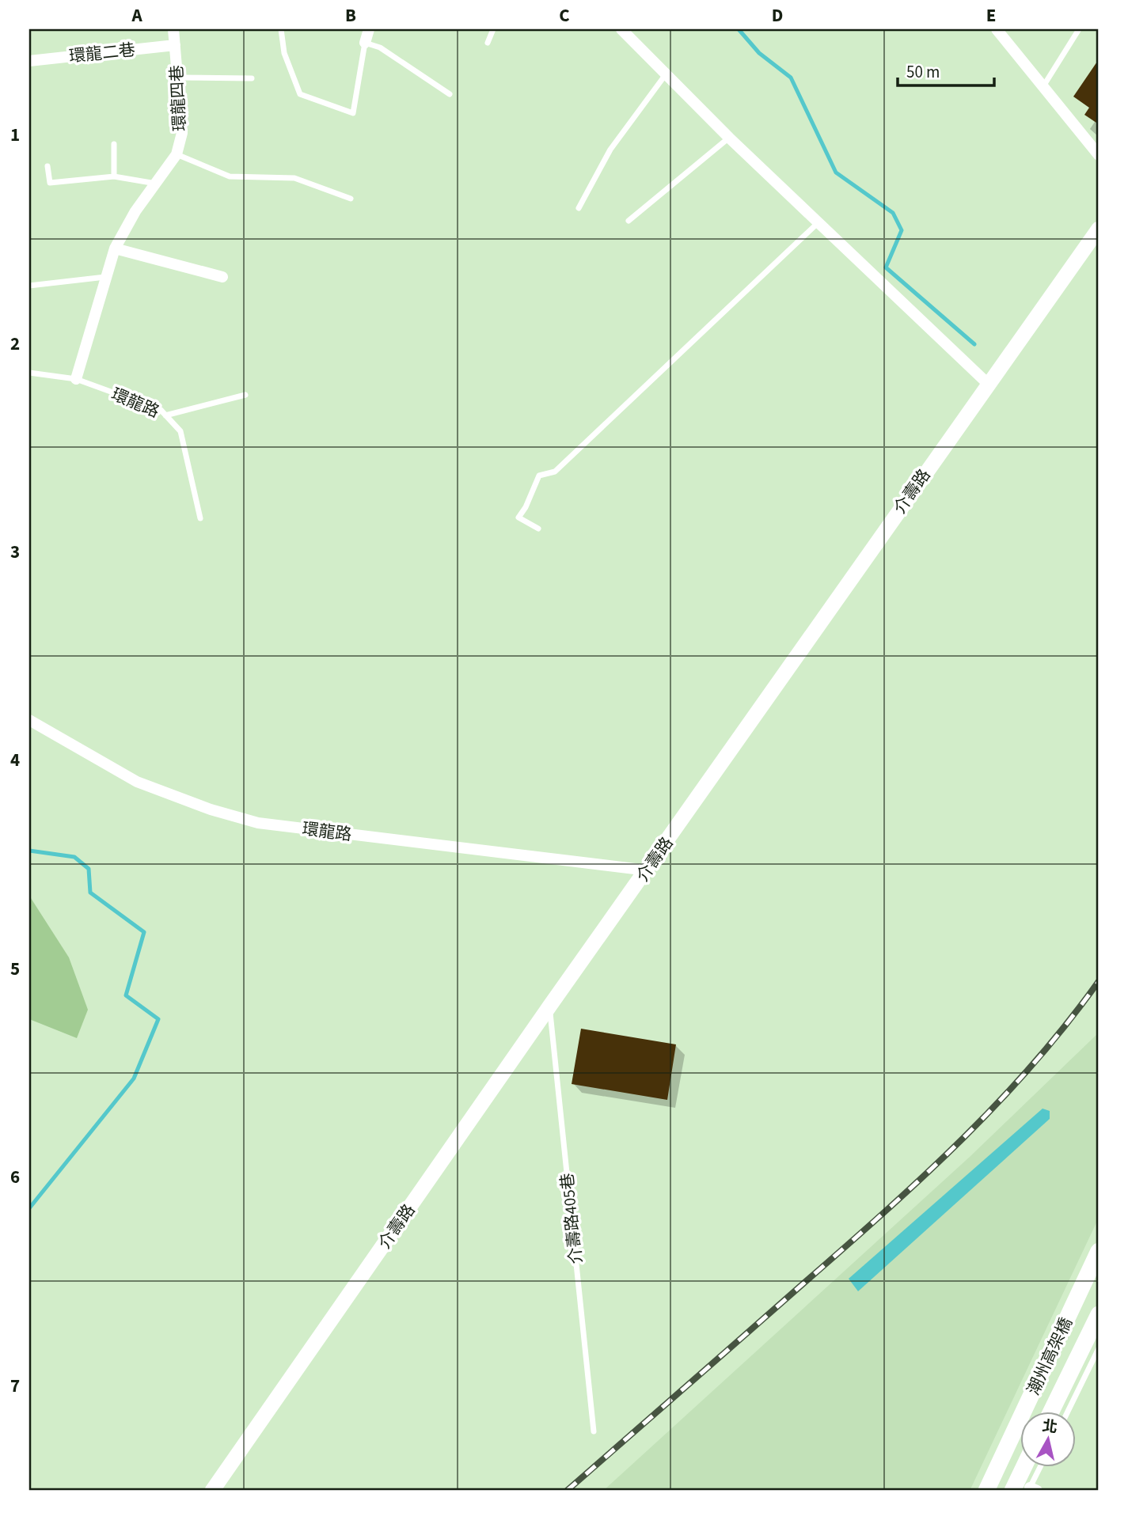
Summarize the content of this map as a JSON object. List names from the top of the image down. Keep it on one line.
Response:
{"streets":{"main road":["介壽路","潮州高架橋"],"street":["環龍二巷","環龍四巷","環龍路"],"lane":["介壽路405巷"]},"crossings":[["環龍二巷","環龍四巷"],["環龍四巷","環龍路"],["環龍路","介壽路"],["介壽路","介壽路405巷"]],"scale_bar":"50 m","north":"top","grid":{"columns":["A","B","C","D","E"],"rows":["1","2","3","4","5","6","7"]}}
